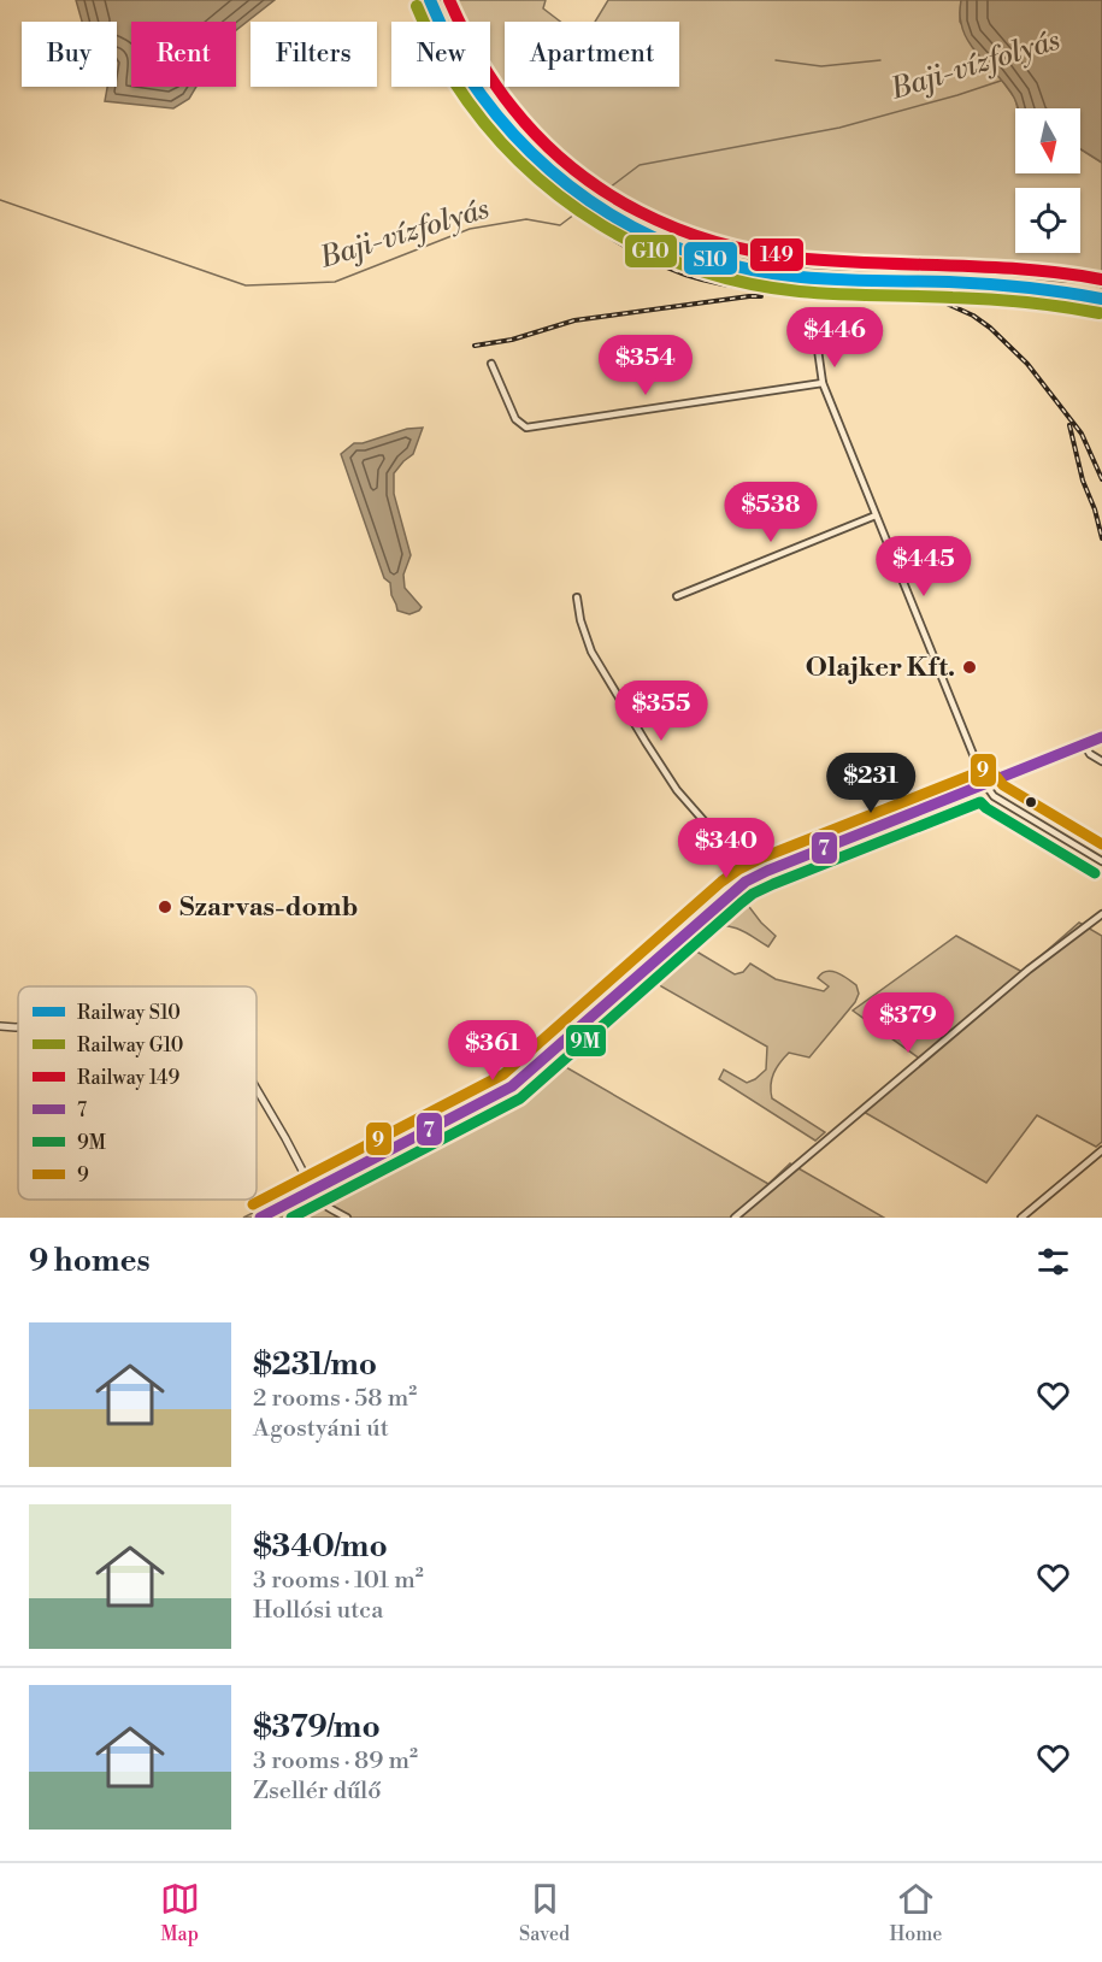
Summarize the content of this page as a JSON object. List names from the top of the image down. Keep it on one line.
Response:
{"water":["Baji-vízfolyás"],"places":["Olajker Kft.","Szarvas-domb"],"lines":["rail line S10","rail line 149","rail line G10","transit line 7","transit line 9","transit line 9M"],"legend":["Railway S10","Railway G10","Railway 149","7","9M","9"],"north":"bottom","page":{"chip":["Buy","Rent","Filters","New","Apartment"],"price":["$446","$354","$538","$445","$355","$231","$340","$379","$361"],"heading":"9 homes","list":[{"name":"$231/mo","note":"2 rooms · 58 m² · Agostyáni út"},{"name":"$340/mo","note":"3 rooms · 101 m² · Hollósi utca"},{"name":"$379/mo","note":"3 rooms · 89 m² · Zsellér dűlő"}],"tabs":["Map","Saved","Home"]}}
